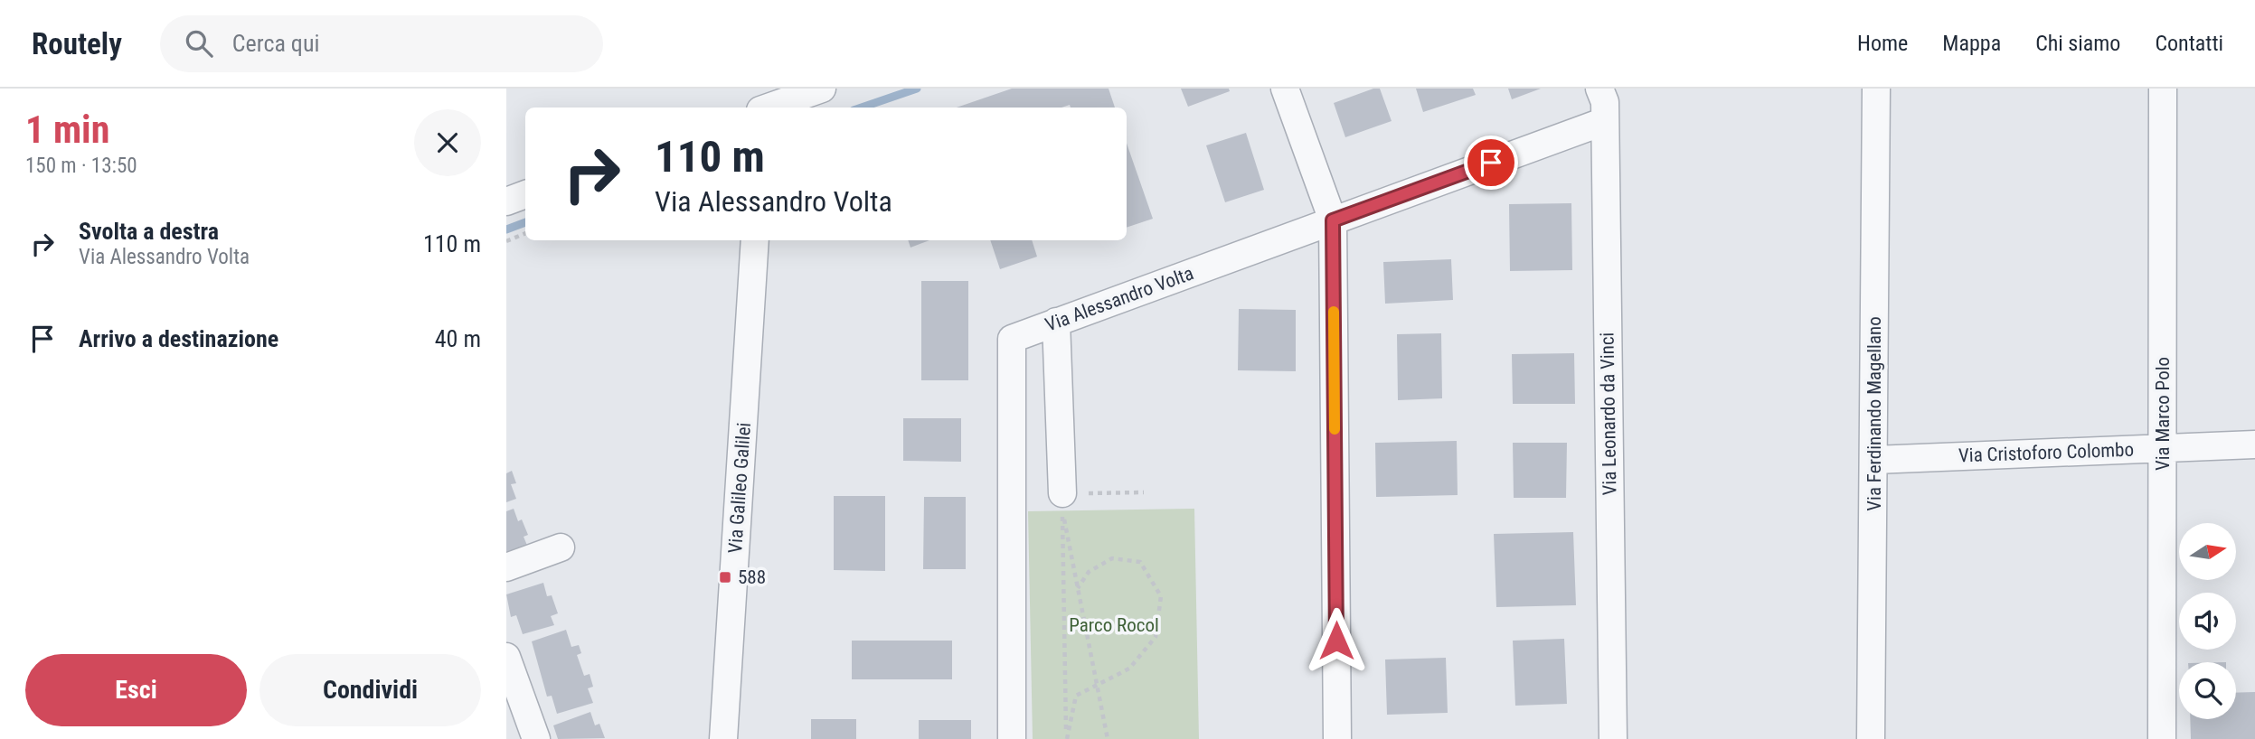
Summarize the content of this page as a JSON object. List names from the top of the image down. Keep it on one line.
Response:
{"streets":{"street":["Via Alessandro Volta","Via Leonardo da Vinci","Via Ferdinando Magellano","Via Marco Polo","Via Cristoforo Colombo","Via Galileo Galilei"]},"crossings":[["Via Alessandro Volta","Via Leonardo da Vinci"],["Via Ferdinando Magellano","Via Cristoforo Colombo"],["Via Marco Polo","Via Cristoforo Colombo"]],"parks":["Parco Rocol"],"places":{"transit":["588"]},"north":"right","page":{"header":"Routely","search":"Cerca qui","nav":["Home","Mappa","Chi siamo","Contatti"],"heading":["1 min","150 m · 13:50"],"turn":["110 m","Via Alessandro Volta"],"list":[{"name":"Svolta a destra","note":"Via Alessandro Volta","value":"110 m"},{"name":"Arrivo a destinazione","value":"40 m"}],"buttons":["Esci","Condividi"]}}
